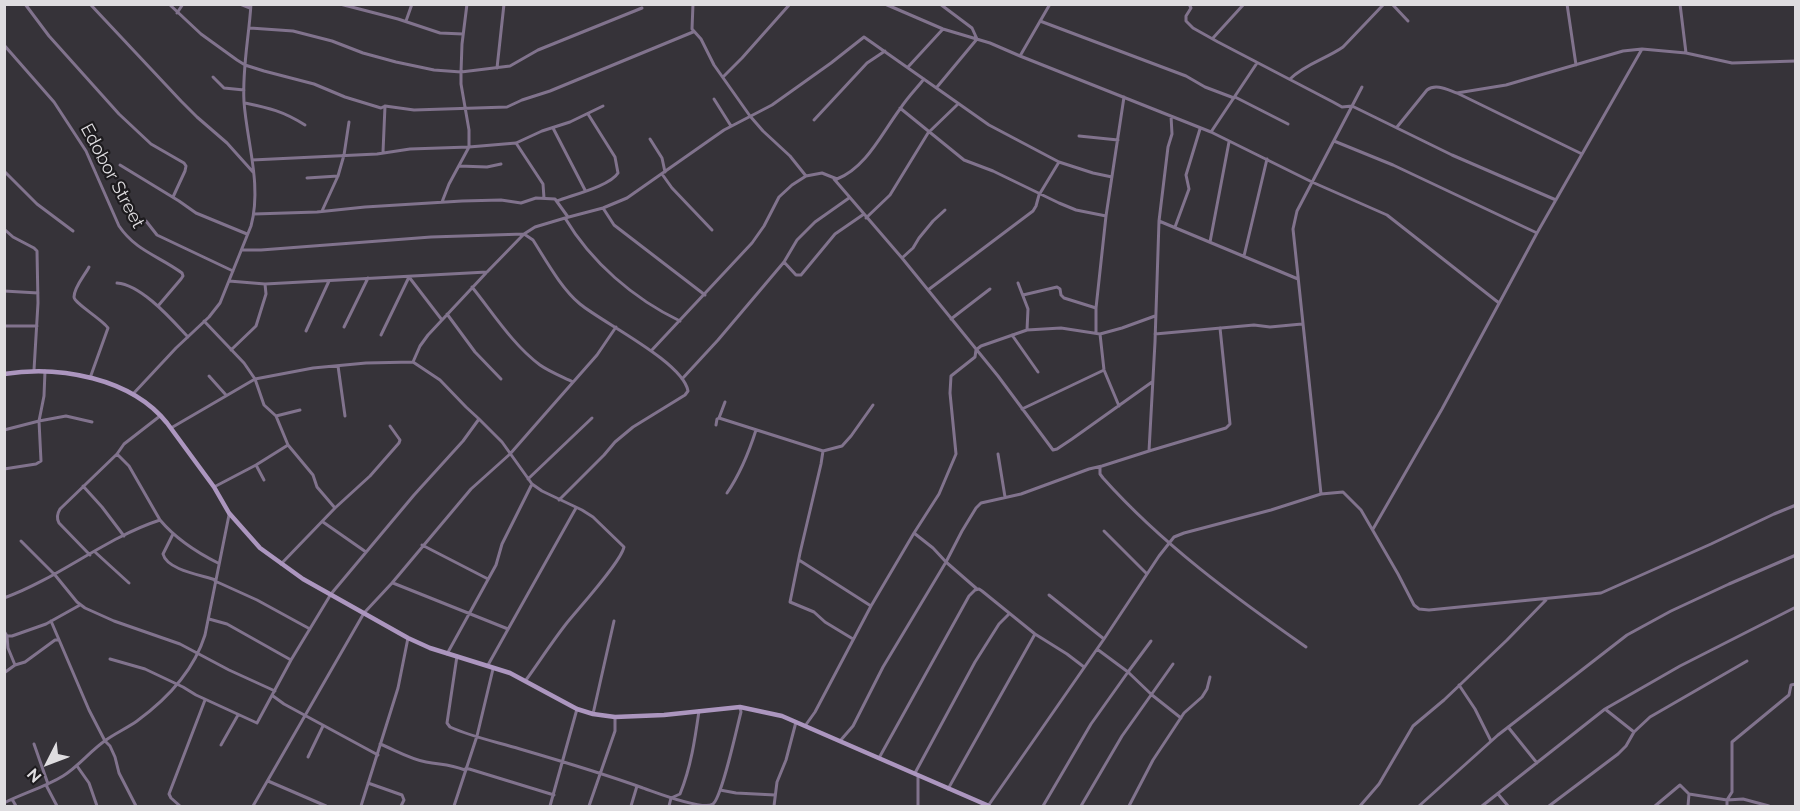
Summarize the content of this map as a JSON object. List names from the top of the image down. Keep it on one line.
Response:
{"streets":{"street":["Edobor Street"]},"north":"bottom left"}
